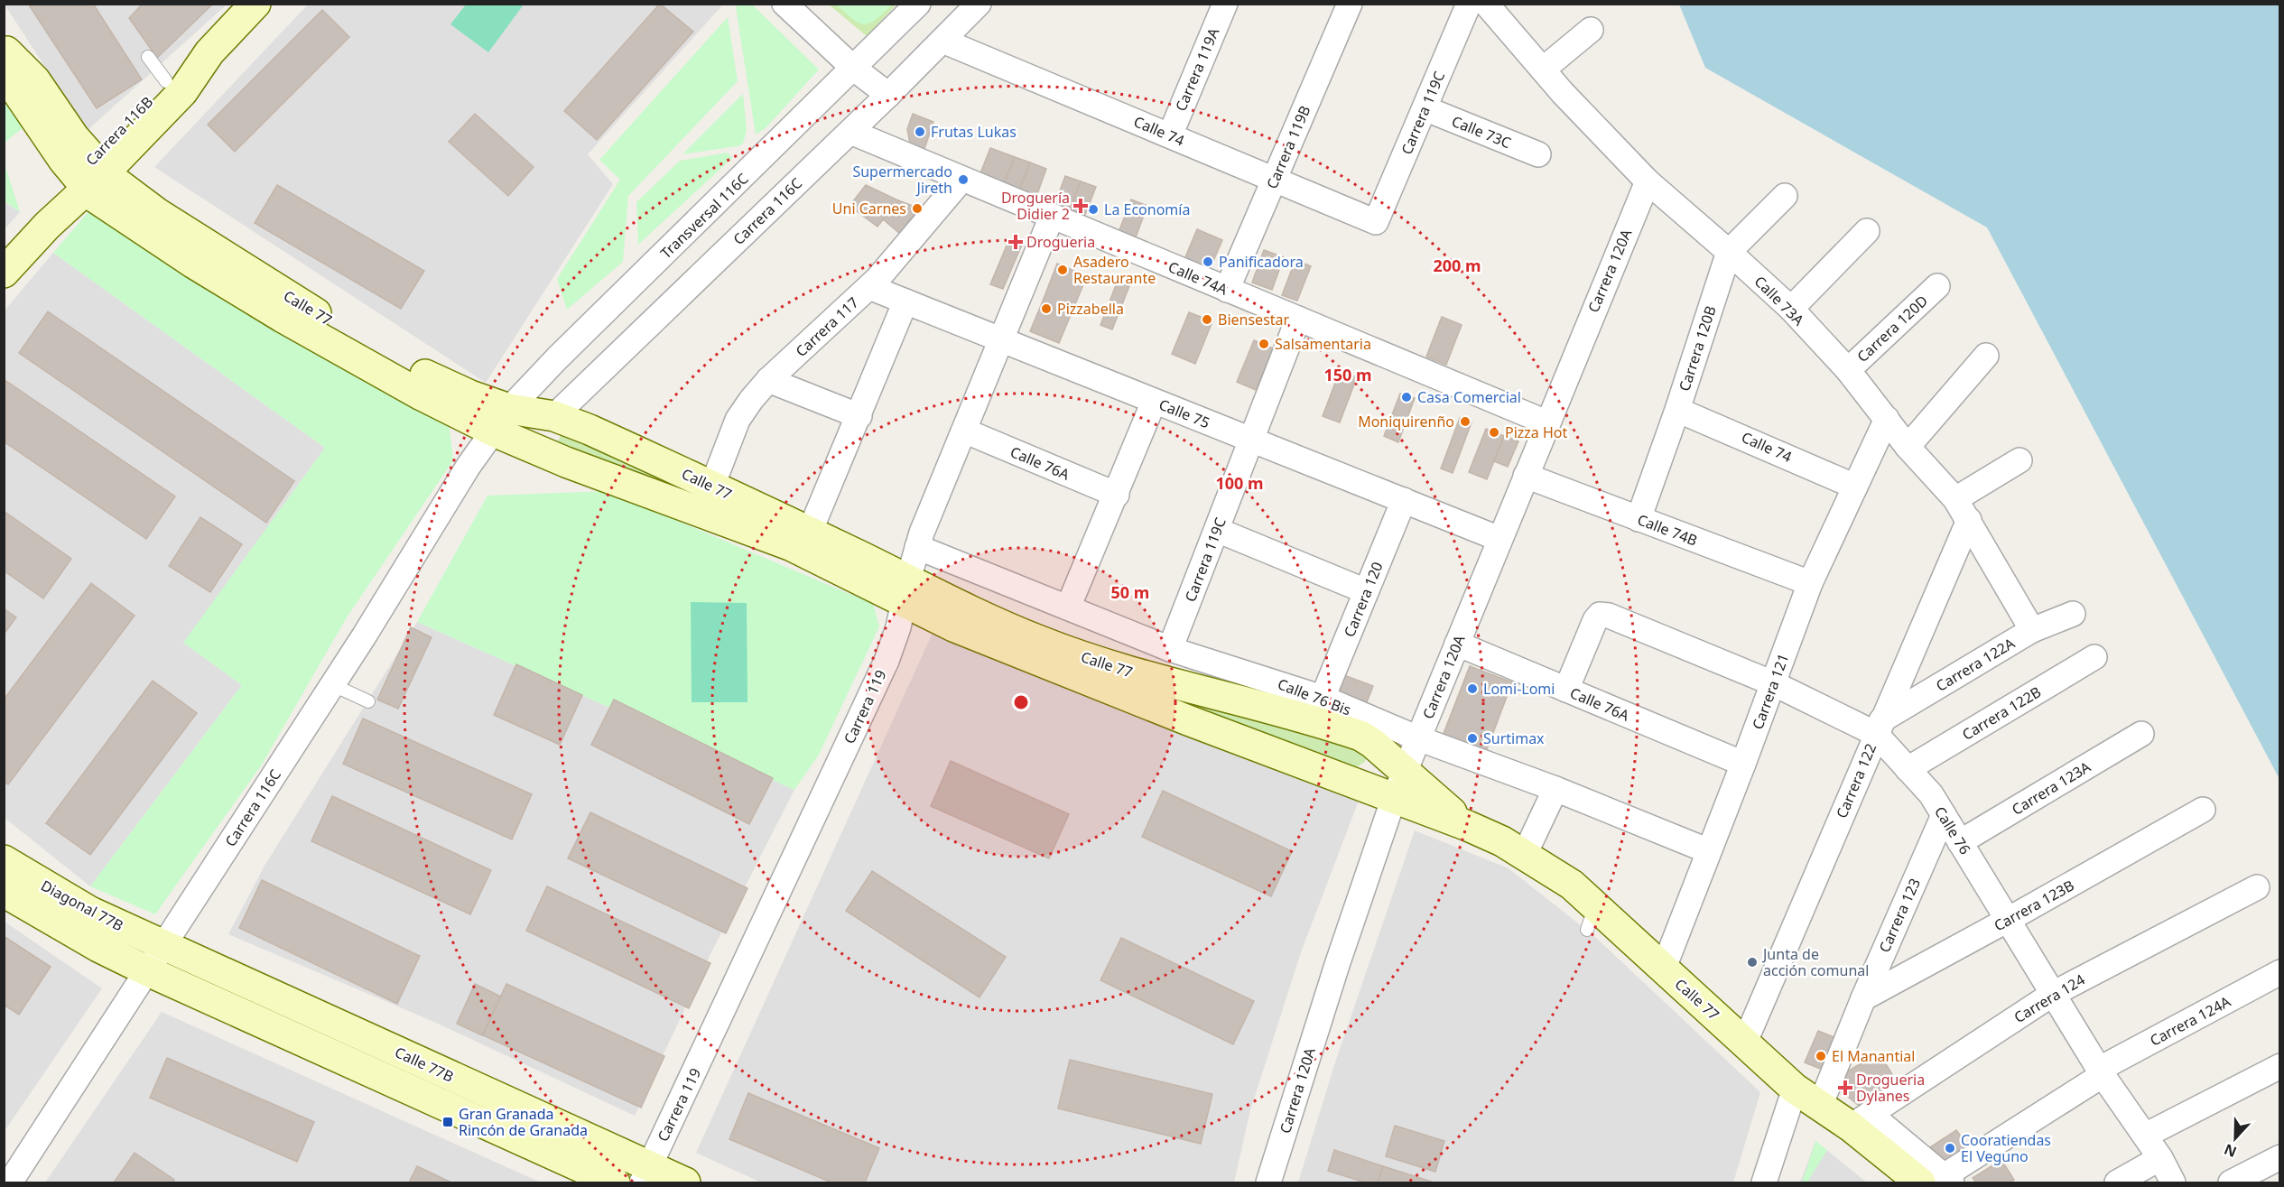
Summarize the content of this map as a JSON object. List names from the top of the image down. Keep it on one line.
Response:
{"streets":{"street":["Carrera 119A","Carrera 119C","Carrera 116B","Calle 74","Calle 73C","Carrera 119B","Carrera 116C","Transversal 116C","Carrera 120A","Calle 74A","Calle 73A","Calle 77","Carrera 117","Carrera 120D","Carrera 120B","Calle 75","Calle 76A","Calle 74B","Carrera 120","Carrera 122A","Carrera 121","Calle 76 Bis","Carrera 119","Carrera 122B","Carrera 122","Carrera 123A","Calle 76","Diagonal 77B","Carrera 123B","Carrera 123","Carrera 124","Carrera 124A","Calle 77B"]},"crossings":[["Carrera 119A","Calle 74"],["Carrera 119C","Calle 74"],["Carrera 119C","Calle 73C"],["Carrera 119C","Calle 74A"],["Carrera 119C","Calle 73A"],["Carrera 119C","Calle 77"],["Carrera 119C","Calle 75"],["Carrera 119C","Calle 76 Bis"],["Carrera 116B","Calle 77"],["Calle 74","Carrera 119B"],["Calle 74","Carrera 116C"],["Calle 74","Carrera 120B"],["Calle 74","Carrera 121"],["Carrera 119B","Calle 74A"],["Carrera 116C","Transversal 116C"],["Carrera 116C","Calle 74A"],["Carrera 116C","Calle 77"],["Carrera 116C","Diagonal 77B"],["Carrera 116C","Calle 77B"],["Transversal 116C","Calle 77"],["Carrera 120A","Calle 74A"],["Carrera 120A","Calle 73A"],["Carrera 120A","Calle 77"],["Carrera 120A","Calle 75"],["Carrera 120A","Calle 76A"],["Carrera 120A","Calle 74B"],["Carrera 120A","Calle 76 Bis"],["Calle 74A","Carrera 117"],["Calle 74A","Carrera 119"],["Calle 73A","Carrera 120D"],["Calle 73A","Carrera 120B"],["Calle 73A","Carrera 122A"],["Calle 73A","Carrera 121"],["Calle 73A","Carrera 122"],["Calle 77","Carrera 117"],["Calle 77","Carrera 121"],["Calle 77","Calle 76 Bis"],["Calle 77","Carrera 119"],["Calle 77","Carrera 122"],["Calle 77","Carrera 123"],["Calle 77","Carrera 124"],["Calle 77","Carrera 124A"],["Carrera 117","Calle 75"],["Carrera 120B","Calle 74B"],["Calle 75","Carrera 120"],["Calle 75","Carrera 119"],["Calle 76A","Carrera 121"],["Calle 76A","Carrera 119"],["Calle 76A","Calle 76"],["Calle 74B","Carrera 121"],["Carrera 120","Calle 76 Bis"],["Carrera 122A","Carrera 122"],["Carrera 122A","Calle 76"],["Carrera 121","Calle 76 Bis"],["Carrera 121","Calle 76"],["Calle 76 Bis","Carrera 119"],["Carrera 119","Calle 77B"],["Carrera 122B","Calle 76"],["Carrera 122","Calle 76"],["Carrera 123A","Calle 76"],["Calle 76","Carrera 123B"],["Calle 76","Carrera 123"],["Calle 76","Carrera 124"],["Calle 76","Carrera 124A"],["Diagonal 77B","Calle 77B"],["Carrera 123B","Carrera 123"]],"places":{"other":["Frutas Lukas","Supermercado Jireth","Uni Carnes","La Economía","Panificadora","Asadero Restaurante","Pizzabella","Biensestar","Salsamentaria","Casa Comercial","Moniquirenño","Pizza Hot","Lomi-Lomi","Surtimax","Junta de acción comunal","El Manantial","Cooratiendas El Veguno"],"health":["Droguería Didier 2","Drogueria","Drogueria Dylanes"],"transit":["Gran Granada Rincón de Granada"]},"north":"bottom","rings":["200 m","150 m","100 m","50 m"]}
